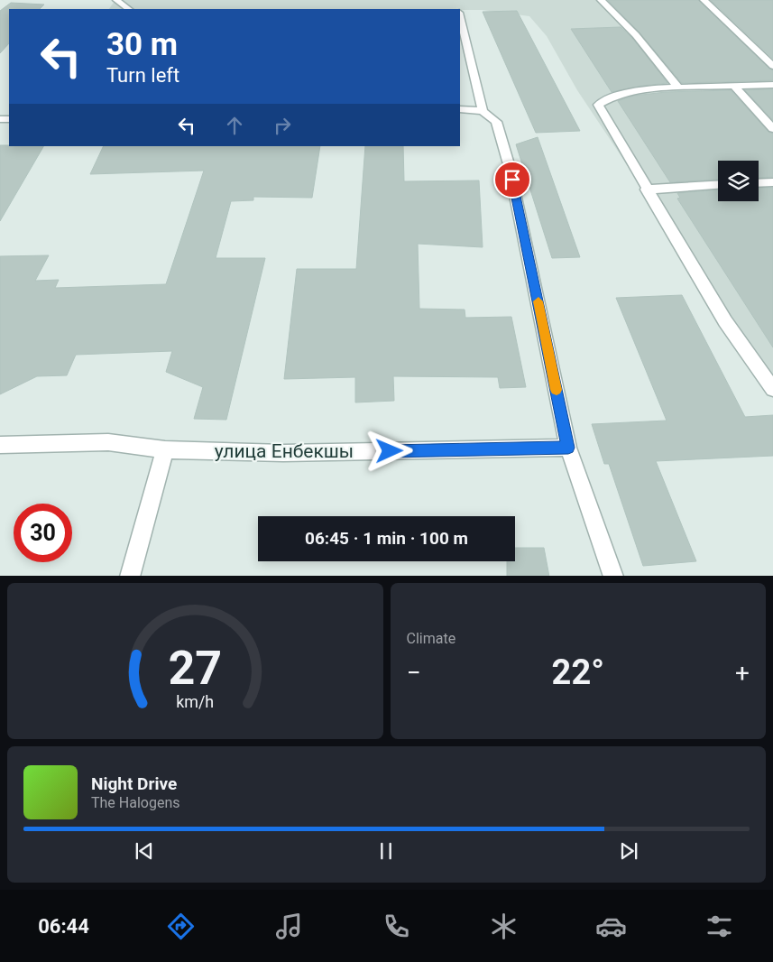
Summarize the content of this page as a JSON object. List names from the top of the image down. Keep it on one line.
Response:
{"streets":{"street":["улица Енбекшы"]},"page":{"turn":["30 m","Turn left"],"limit":"30","trip":"06:45 · 1 min · 100 m","tile":"Climate","heat":["−","22°","+"],"song":["Night Drive","The Halogens"],"tabs":"06:44","gauge":["27","km/h"]}}
